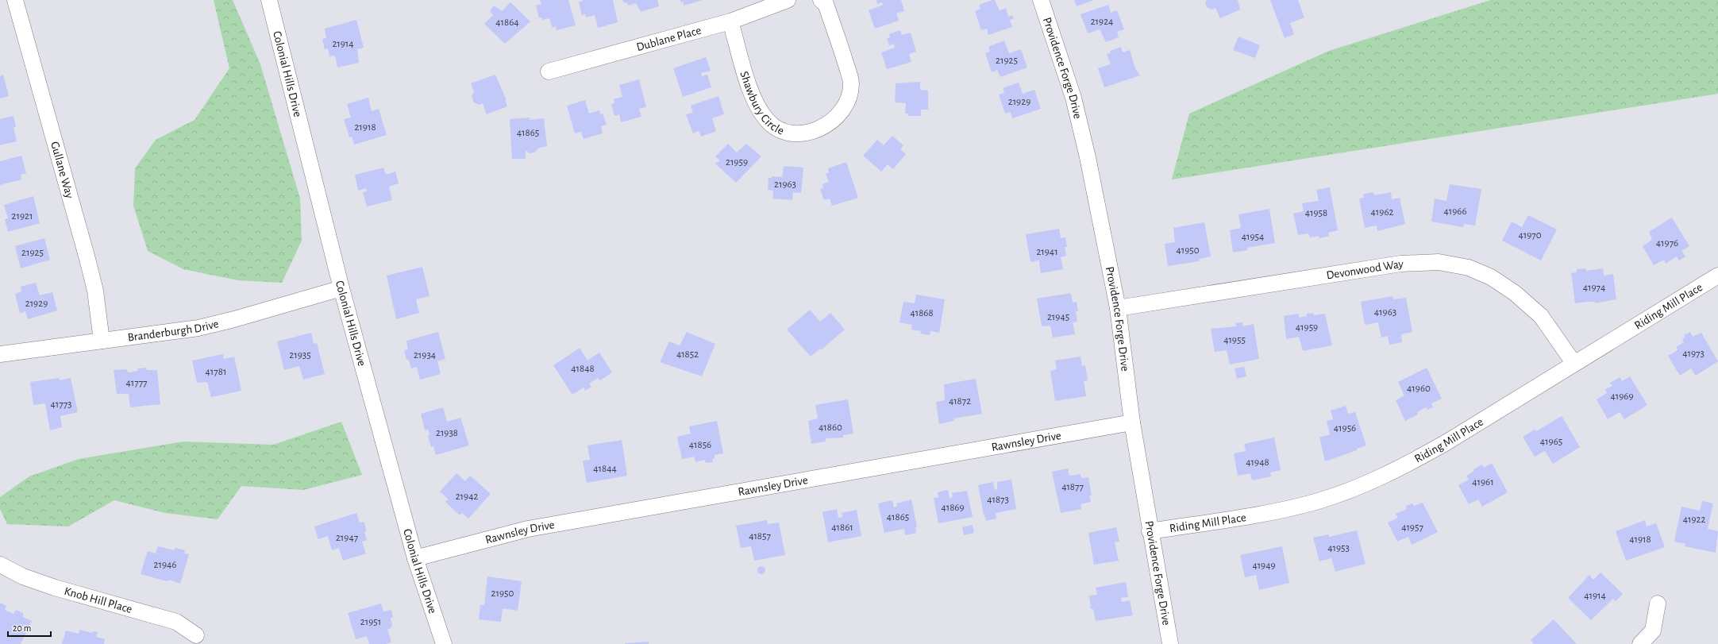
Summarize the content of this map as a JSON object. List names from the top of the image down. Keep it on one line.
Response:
{"streets":{"street":["Dublane Place","Providence Forge Drive","Colonial Hills Drive","Shawbury Circle","Gullane Way","Devonwood Way","Riding Mill Place","Branderburgh Drive","Rawnsley Drive","Knob Hill Place"]},"crossings":[["Dublane Place","Shawbury Circle"],["Providence Forge Drive","Devonwood Way"],["Providence Forge Drive","Riding Mill Place"],["Providence Forge Drive","Rawnsley Drive"],["Colonial Hills Drive","Branderburgh Drive"],["Colonial Hills Drive","Rawnsley Drive"],["Gullane Way","Branderburgh Drive"],["Devonwood Way","Riding Mill Place"]],"house_numbers":["21924","41864","21914","21925","21929","21918","41865","21959","21963","41966","41962","41958","21921","41970","41954","41976","41950","21941","21925","41974","21929","41963","41868","21945","41959","41955","41973","41852","21935","21934","41848","41781","41777","41960","41969","41872","41773","41860","41956","21938","41965","41856","41948","41844","41961","41877","21942","41873","41869","41865","41922","41861","41957","41857","21947","41918","41953","21946","41949","21950","41914","21951"],"scale_bar":"20 m"}
